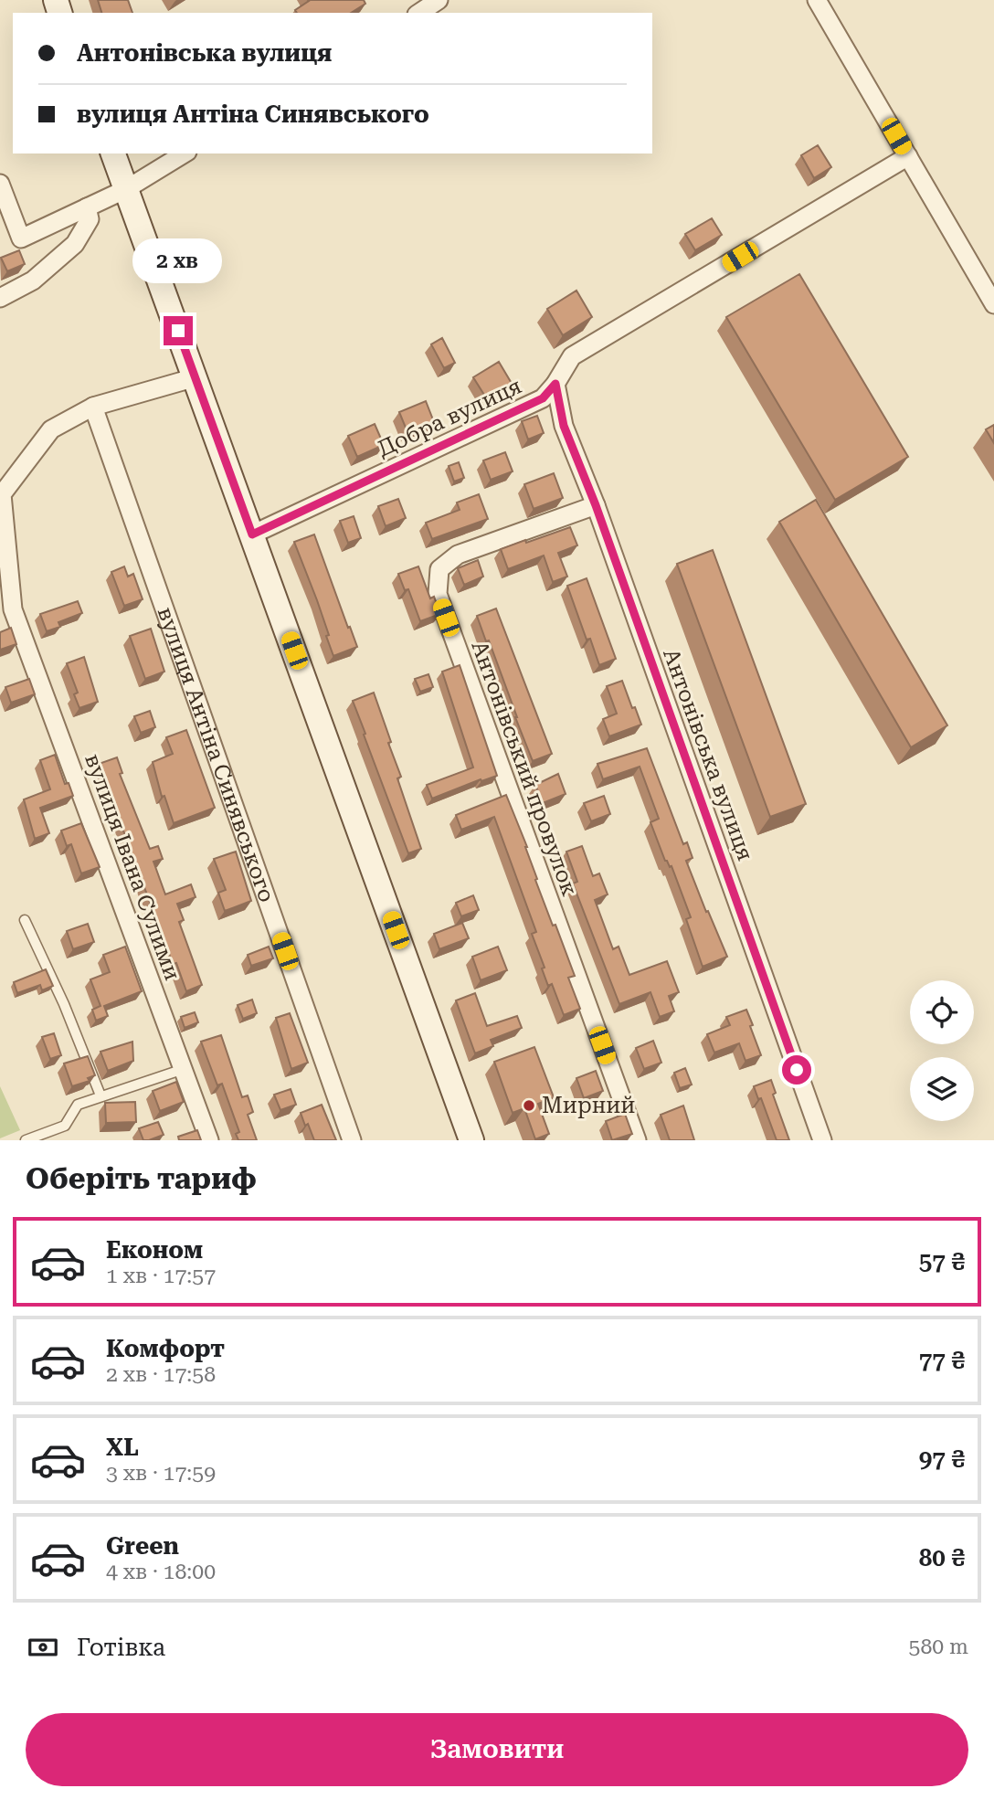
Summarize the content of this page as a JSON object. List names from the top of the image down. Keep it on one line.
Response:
{"streets":{"street":["Добра вулиця","Антонівська вулиця","вулиця Антіна Синявського","Антонівський провулок","вулиця Івана Сулими"]},"crossings":[["Добра вулиця","Антонівська вулиця"],["Антонівська вулиця","Антонівський провулок"],["вулиця Антіна Синявського","вулиця Івана Сулими"]],"places":["Мирний"],"page":{"banner":["Антонівська вулиця","вулиця Антіна Синявського"],"bubble":"2 хв","heading":"Оберіть тариф","list":[{"name":"Економ","note":"1 хв · 17:57","value":"57 ₴"},{"name":"Комфорт","note":"2 хв · 17:58","value":"77 ₴"},{"name":"XL","note":"3 хв · 17:59","value":"97 ₴"},{"name":"Green","note":"4 хв · 18:00","value":"80 ₴"}],"pay":["Готівка","580 m"],"buttons":"Замовити"}}
